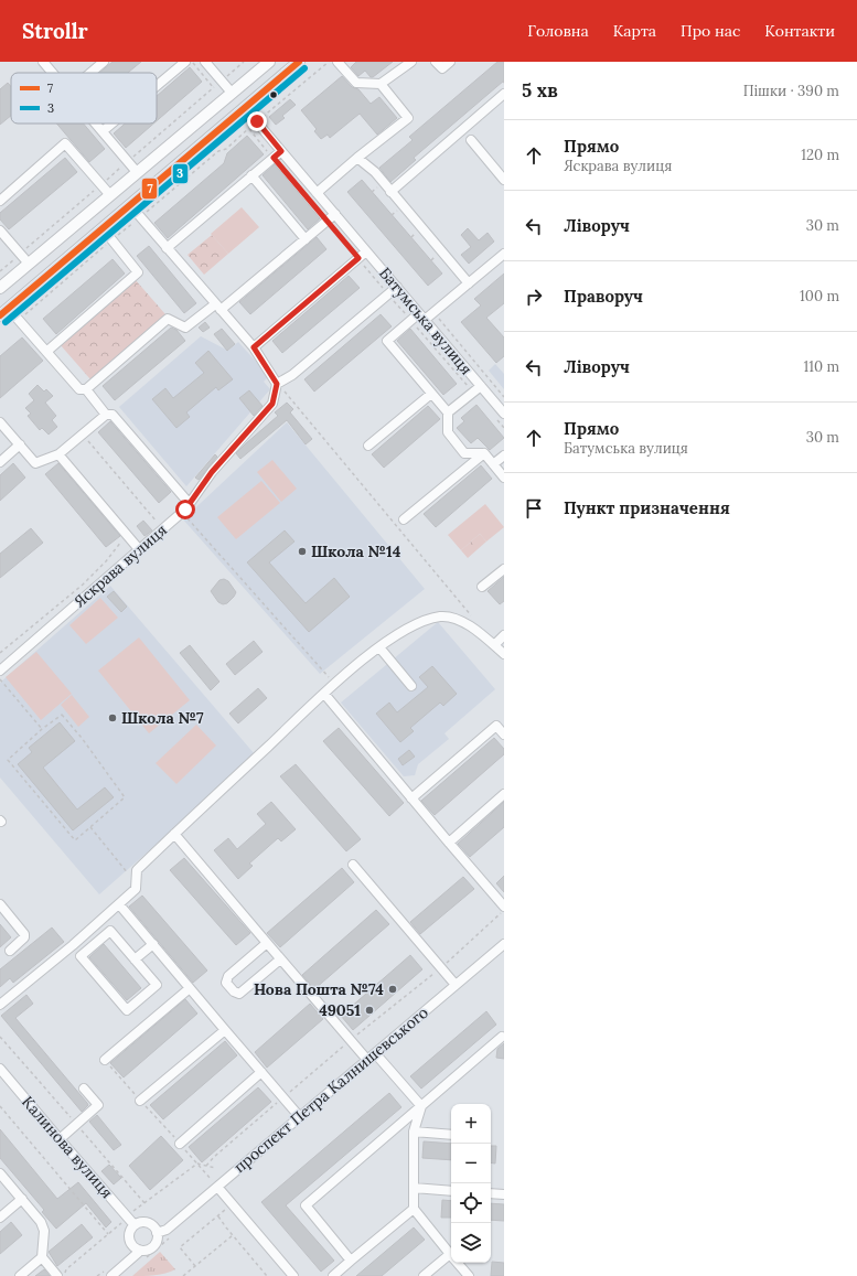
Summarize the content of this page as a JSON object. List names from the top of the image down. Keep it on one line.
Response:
{"streets":{"street":["Батумська вулиця","Яскрава вулиця","проспект Петра Калнишевського","Калинова вулиця"]},"crossings":[["проспект Петра Калнишевського","Калинова вулиця"]],"places":["Школа №14","Школа №7","Нова Пошта №74","49051"],"lines":["transit line 7","transit line 3"],"legend":["7","3"],"page":{"header":"Strollr","nav":["Головна","Карта","Про нас","Контакти"],"heading":["5 хв","Пішки · 390 m"],"list":[["Прямо","Яскрава вулиця","120 m"],["Ліворуч","30 m"],["Праворуч","100 m"],["Ліворуч","110 m"],["Прямо","Батумська вулиця","30 m"],"Пункт призначення"],"map_buttons":["+","−"]}}
